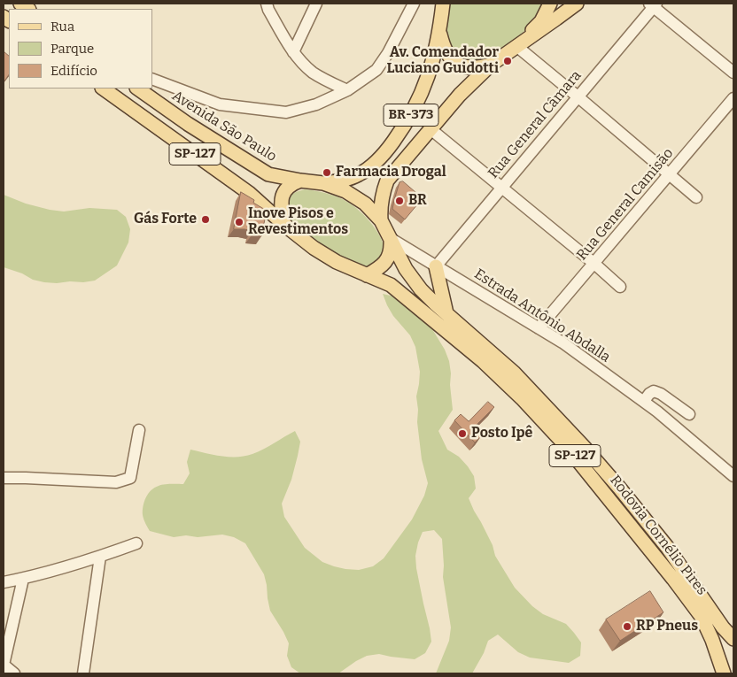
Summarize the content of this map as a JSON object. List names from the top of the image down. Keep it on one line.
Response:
{"streets":{"main road":["BR-373","Avenida São Paulo","SP-127","Rodovia Cornélio Pires"],"street":["Rua General Câmara","Rua General Camisão","Estrada Antônio Abdalla"]},"crossings":[["BR-373","SP-127"],["Rua General Câmara","Estrada Antônio Abdalla"],["Avenida São Paulo","SP-127"],["SP-127","Estrada Antônio Abdalla"],["SP-127","Rodovia Cornélio Pires"],["Rua General Camisão","Estrada Antônio Abdalla"],["Estrada Antônio Abdalla","Rodovia Cornélio Pires"]],"places":["Av. Comendador Luciano Guidotti","Farmacia Drogal","BR","Gás Forte","Inove Pisos e Revestimentos","Posto Ipê","RP Pneus"],"legend":["Rua","Parque","Edifício"]}
